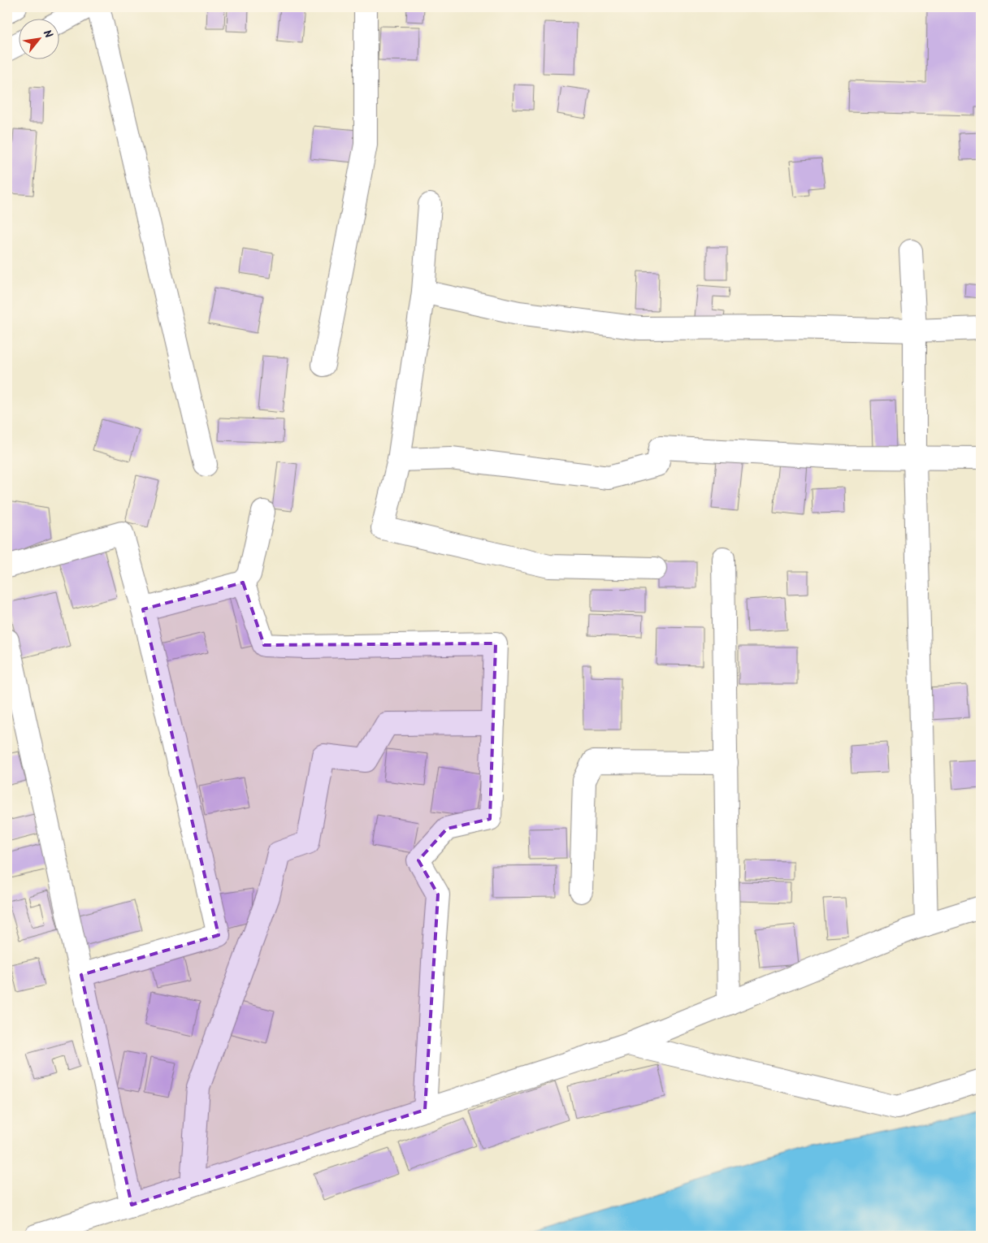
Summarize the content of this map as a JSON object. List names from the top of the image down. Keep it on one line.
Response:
{"north":"top right"}
